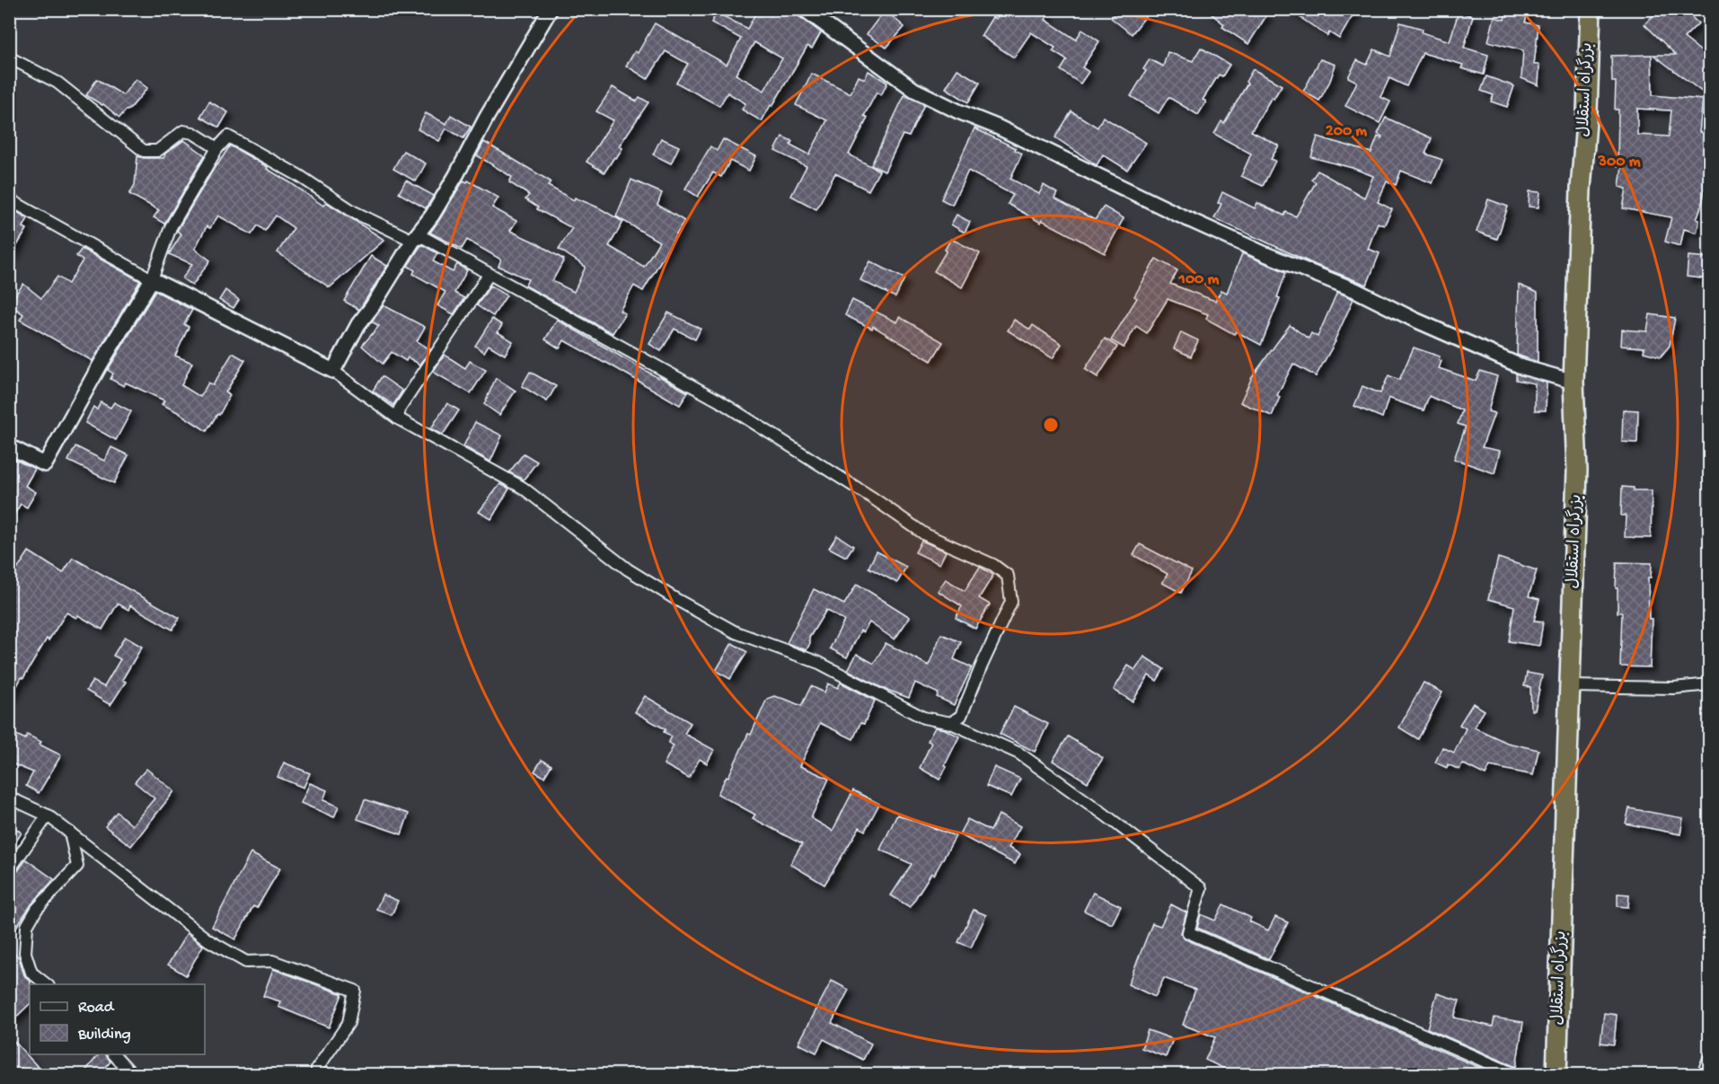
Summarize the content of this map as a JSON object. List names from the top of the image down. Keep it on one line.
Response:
{"streets":{"highway":["بزرگراه استقلال"]},"legend":["Road","Building"],"rings":["200 m","300 m","100 m"]}
